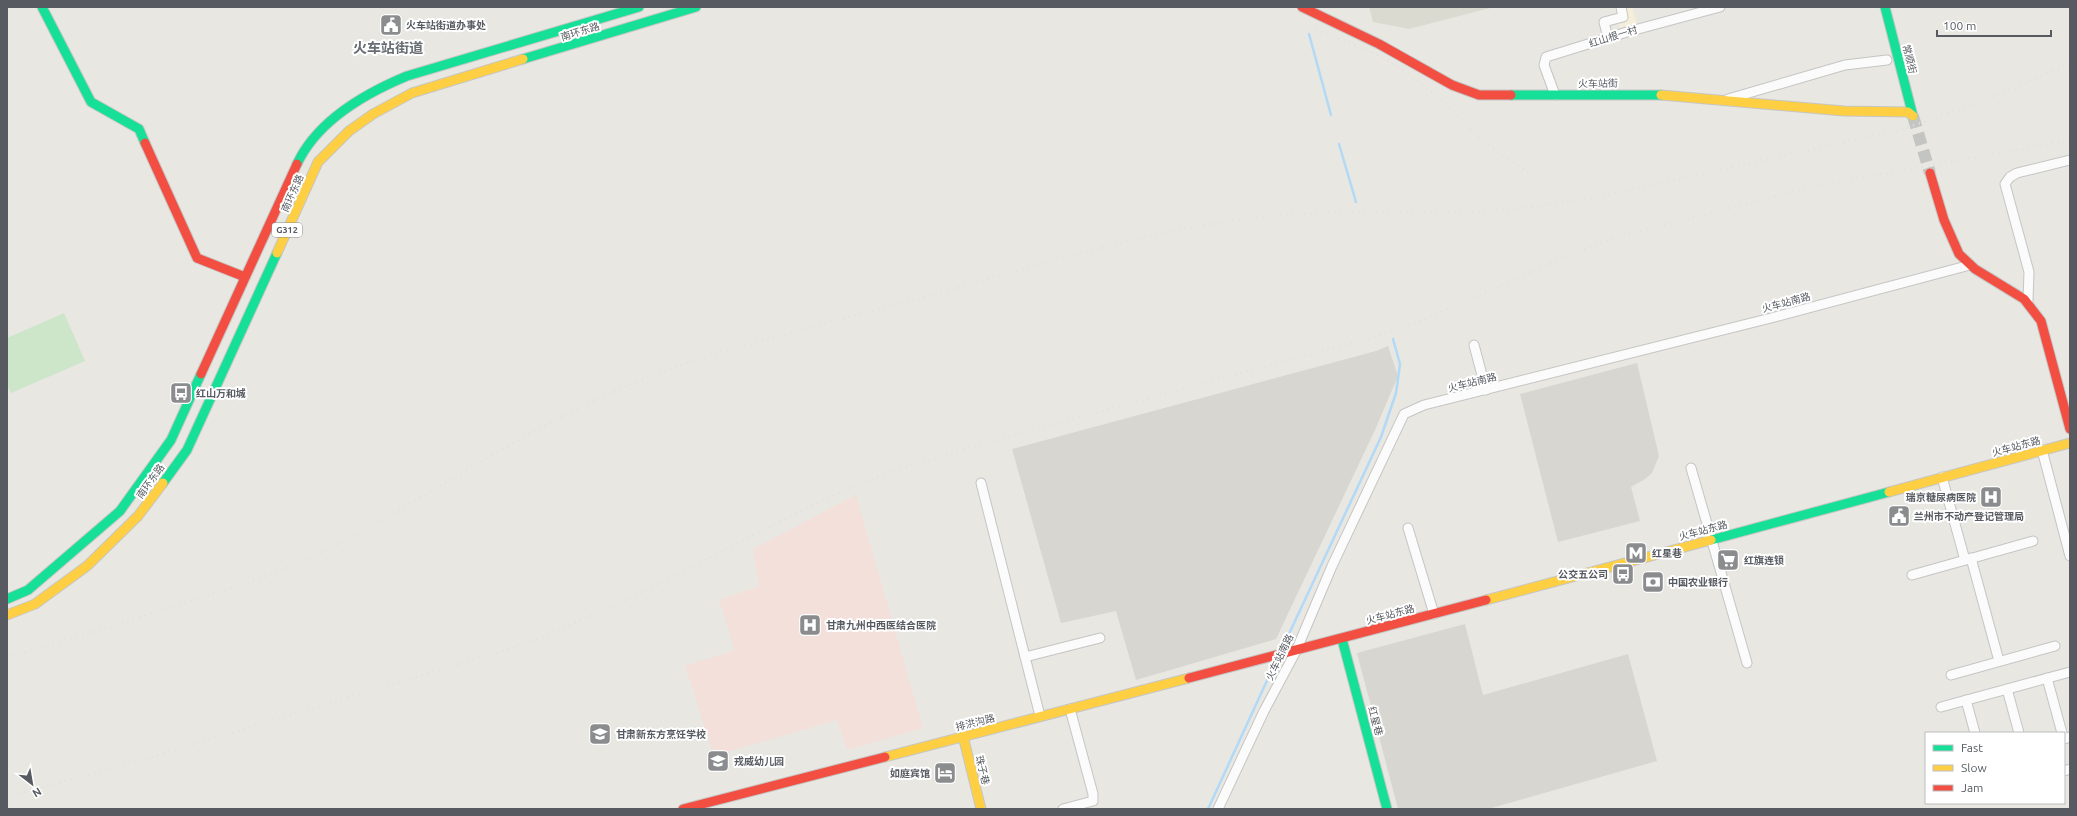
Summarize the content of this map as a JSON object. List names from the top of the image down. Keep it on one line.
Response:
{"streets":{"main road":["南环东路","常顺街","火车站街","G312","火车站东路","红星巷","排洪沟路","珠子巷"],"street":["红山根一村","火车站南路"]},"crossings":[["红山根一村","火车站街"],["常顺街","火车站街"],["火车站南路","火车站东路"],["火车站东路","红星巷"],["火车站东路","排洪沟路"],["排洪沟路","珠子巷"]],"districts":["火车站街道"],"places":{"public building":["火车站街道办事处","兰州市不动产登记管理局"],"bus stop":["红山万和城","公交五公司"],"hospital":["瑞京糖尿病医院","甘肃九州中西医结合医院"],"metro station":["红星巷"],"supermarket":["红旗连锁"],"bank":["中国农业银行"],"school or university":["甘肃新东方烹饪学校","戎威幼儿园"],"hotel":["如庭宾馆"]},"legend":["Fast","Slow","Jam"],"scale_bar":"100 m","north":"bottom right"}
